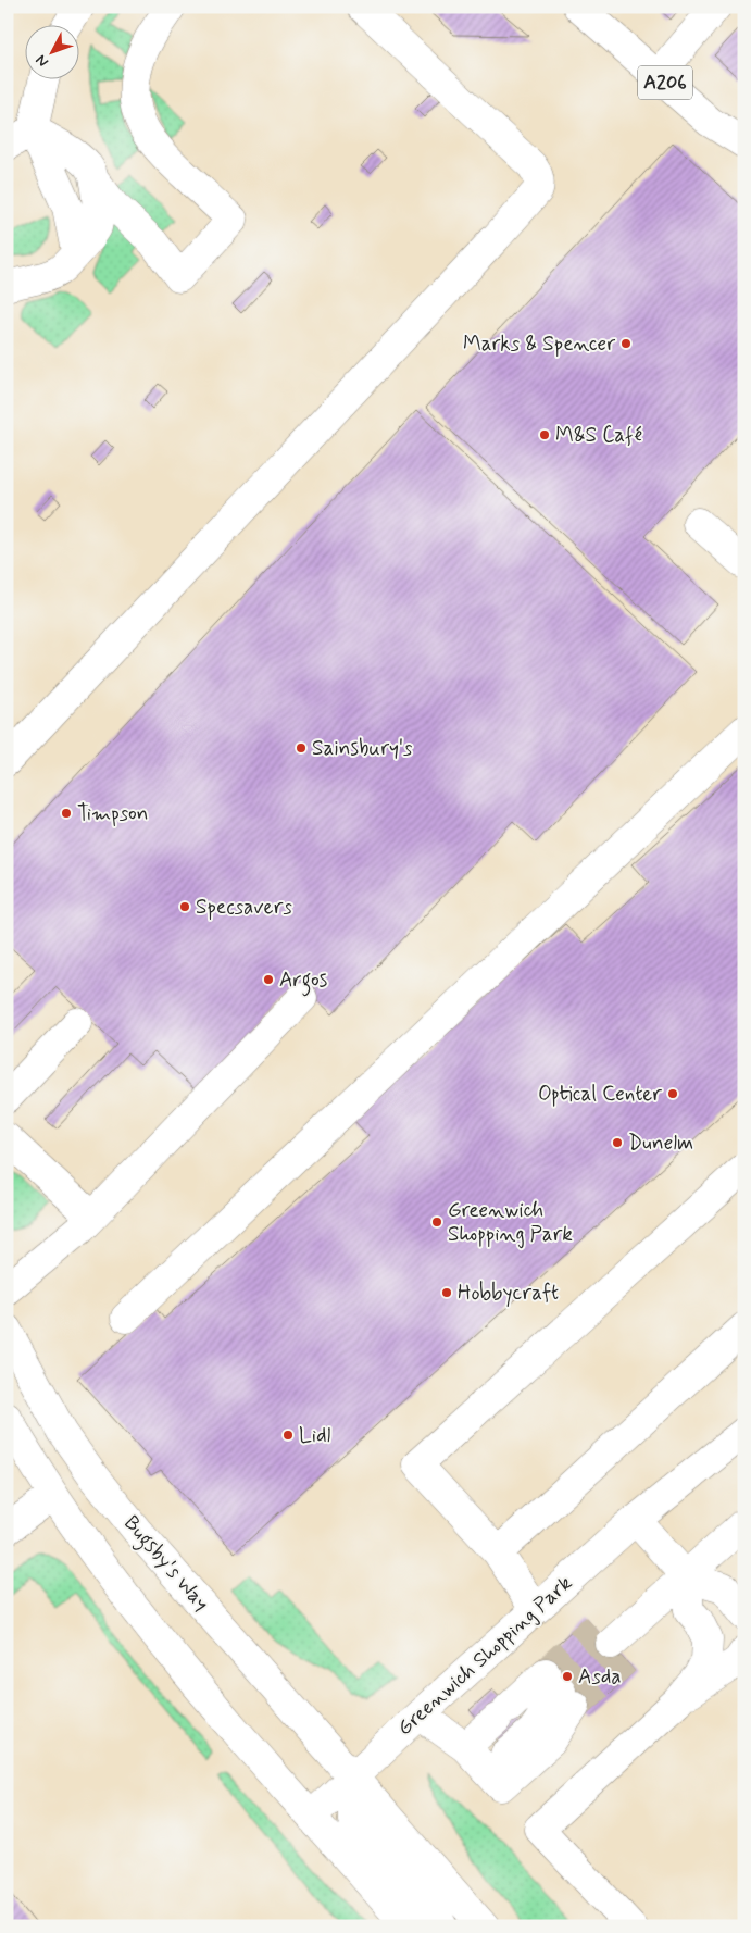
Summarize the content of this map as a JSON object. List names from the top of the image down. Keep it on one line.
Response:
{"streets":{"street":["A206","Bugsby's Way","Greenwich Shopping Park"]},"crossings":[["Bugsby's Way","Greenwich Shopping Park"]],"places":["Marks & Spencer","M&S Café","Sainsbury's","Timpson","Specsavers","Argos","Optical Center","Dunelm","Greenwich Shopping Park","Hobbycraft","Lidl","Asda"],"north":"bottom left"}
